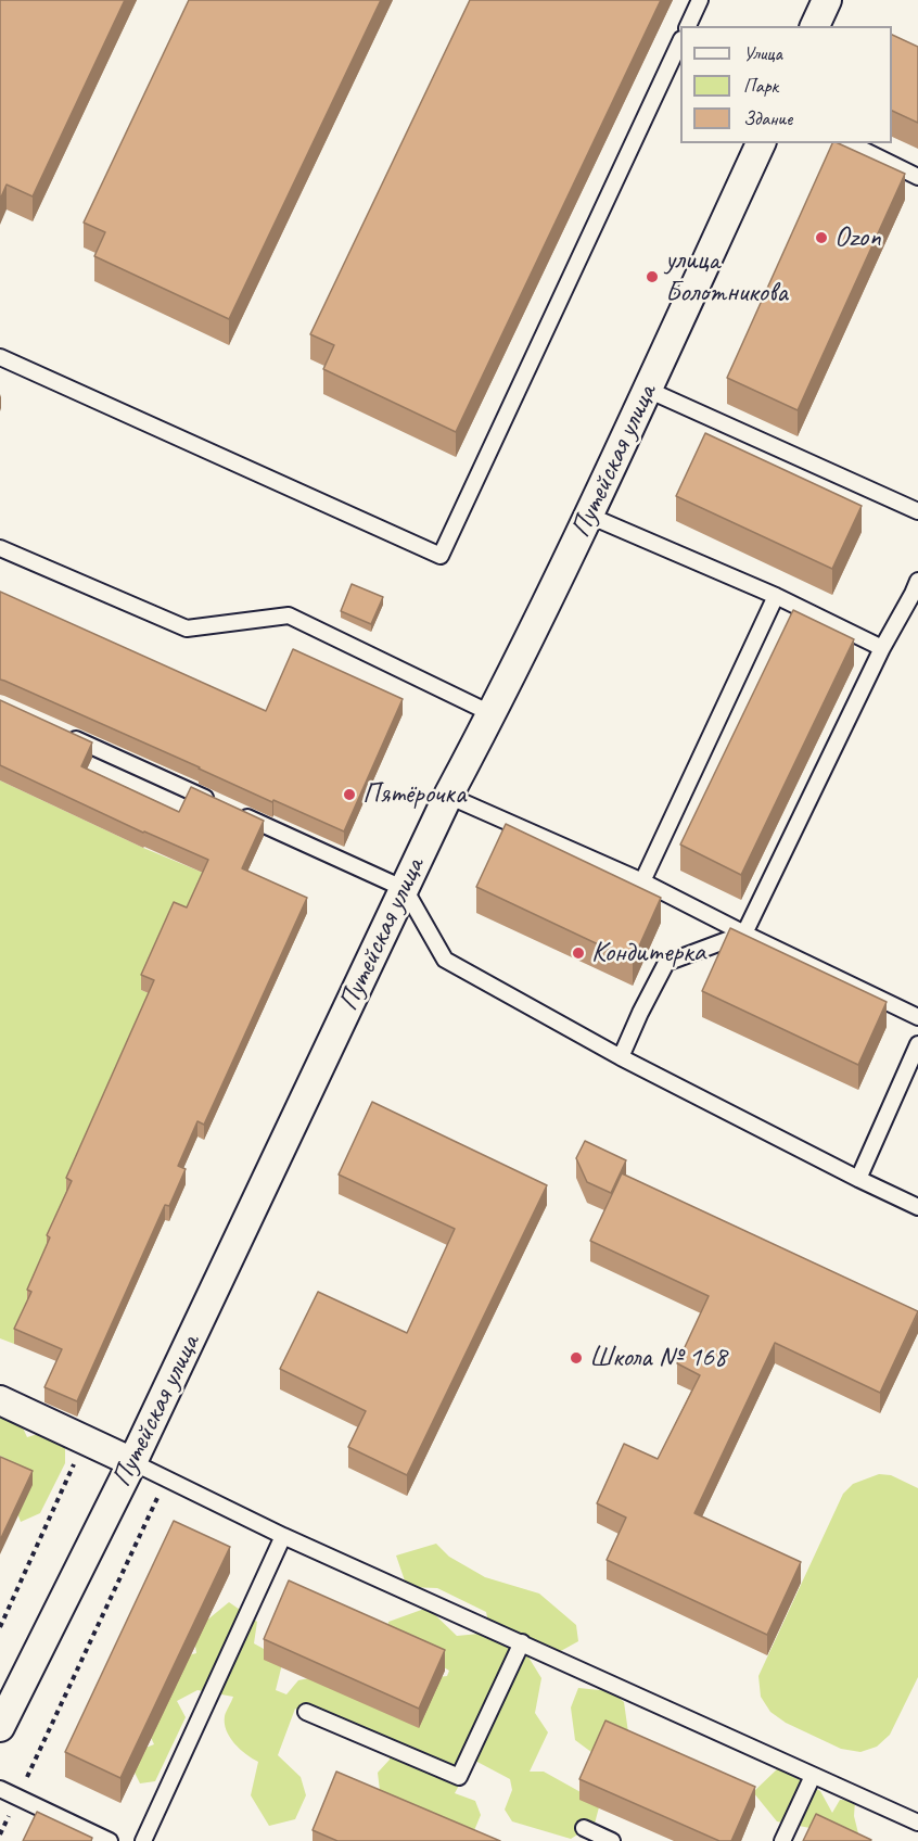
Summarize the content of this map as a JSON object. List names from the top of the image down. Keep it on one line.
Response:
{"streets":{"street":["Путейская улица"]},"places":["Ozon","улица Болотникова","Пятёрочка","Кондитерка","Школа № 168"],"legend":["Улица","Парк","Здание"]}
